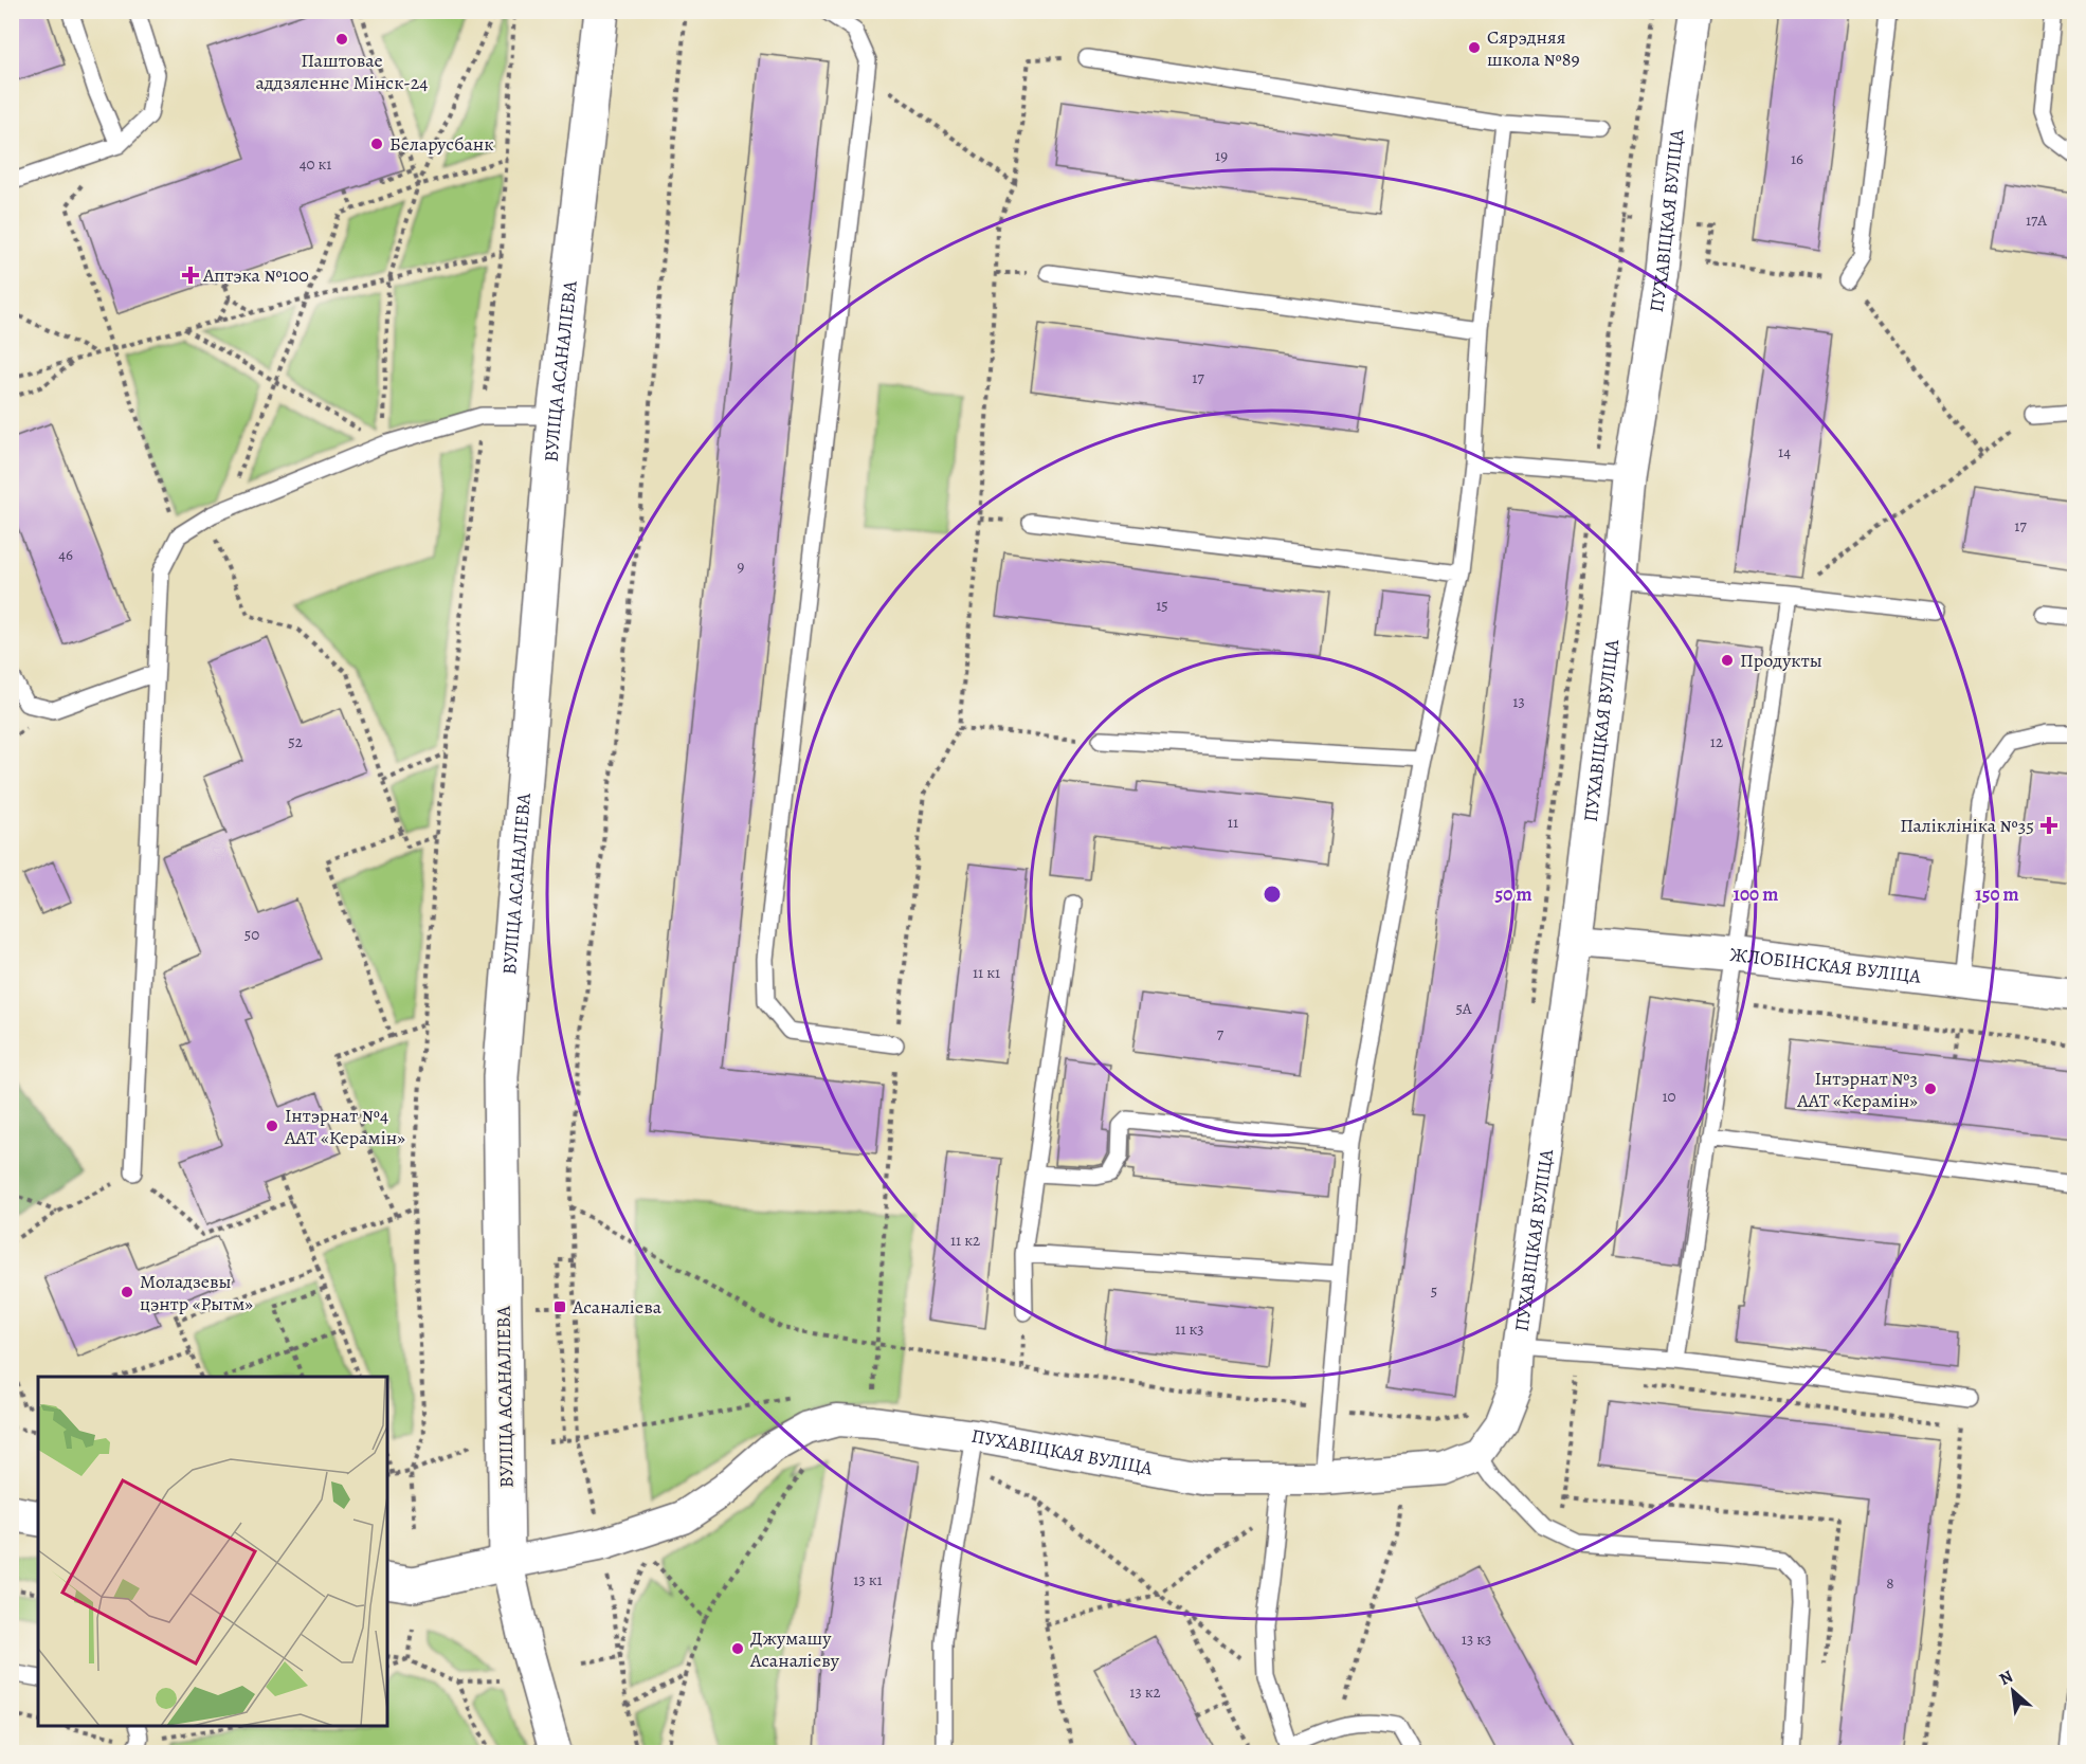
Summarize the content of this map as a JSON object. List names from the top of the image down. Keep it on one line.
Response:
{"streets":{"main road":["ВУЛІЦА АСАНАЛІЕВА"],"street":["ПУХАВІЦКАЯ ВУЛІЦА","ЖЛОБІНСКАЯ ВУЛІЦА"]},"crossings":[["ПУХАВІЦКАЯ ВУЛІЦА","ВУЛІЦА АСАНАЛІЕВА"],["ПУХАВІЦКАЯ ВУЛІЦА","ЖЛОБІНСКАЯ ВУЛІЦА"]],"places":{"other":["Паштовае аддзяленне Мінск-24","Сярэдняя школа №89","Беларусбанк","Продукты","Інтэрнат №3 ААТ «Керамін»","Інтэрнат №4 ААТ «Керамін»","Моладзевы цэнтр «Рытм»","Джумашу Асаналіеву"],"health":["Аптэка №100","Паліклініка №35"],"transit":["Асаналіева"]},"house_numbers":["19","16","40 к1","17А","17","14","17","46","9","15","13","52","12","11","50","11 к1","5А","7","10","11 к2","5","11 к3","13 к1","8","13 к3","13 к2"],"north":"top left","rings":["50 m","100 m","150 m"]}
